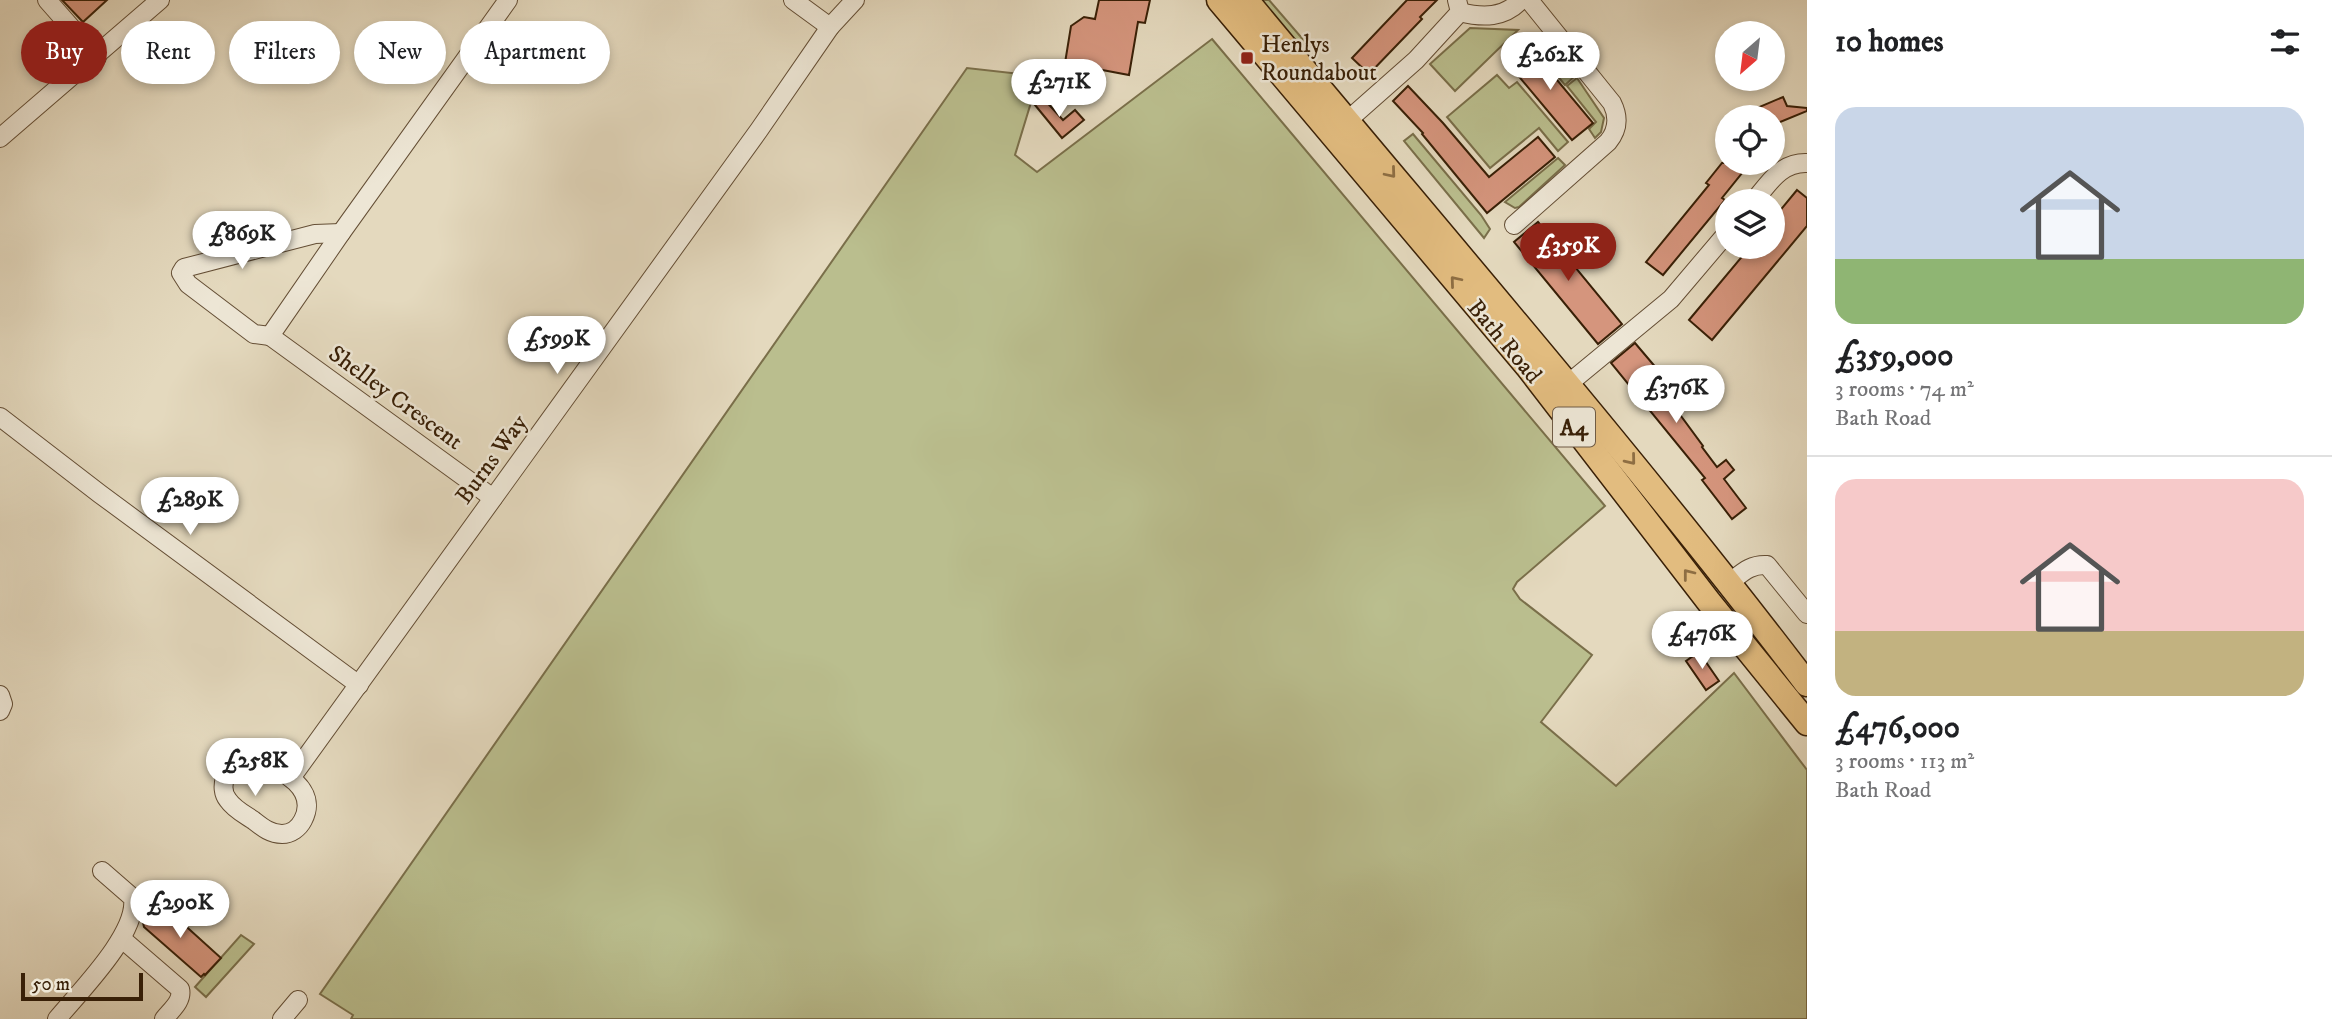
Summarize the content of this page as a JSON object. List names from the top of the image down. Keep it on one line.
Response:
{"streets":{"highway":["Bath Road","A4"],"street":["Shelley Crescent","Burns Way"]},"crossings":[["Shelley Crescent","Burns Way"]],"places":{"transit":["Henlys Roundabout"]},"scale_bar":"50 m","north":"bottom left","page":{"heading":"10 homes","chip":["Buy","Rent","Filters","New","Apartment"],"price":["£262K","£271K","£869K","£359K","£599K","£376K","£289K","£476K","£258K","£290K"],"list":[{"name":"£359,000","note":"3 rooms · 74 m² · Bath Road"},{"name":"£476,000","note":"3 rooms · 113 m² · Bath Road"}],"scale":"50 m"}}
